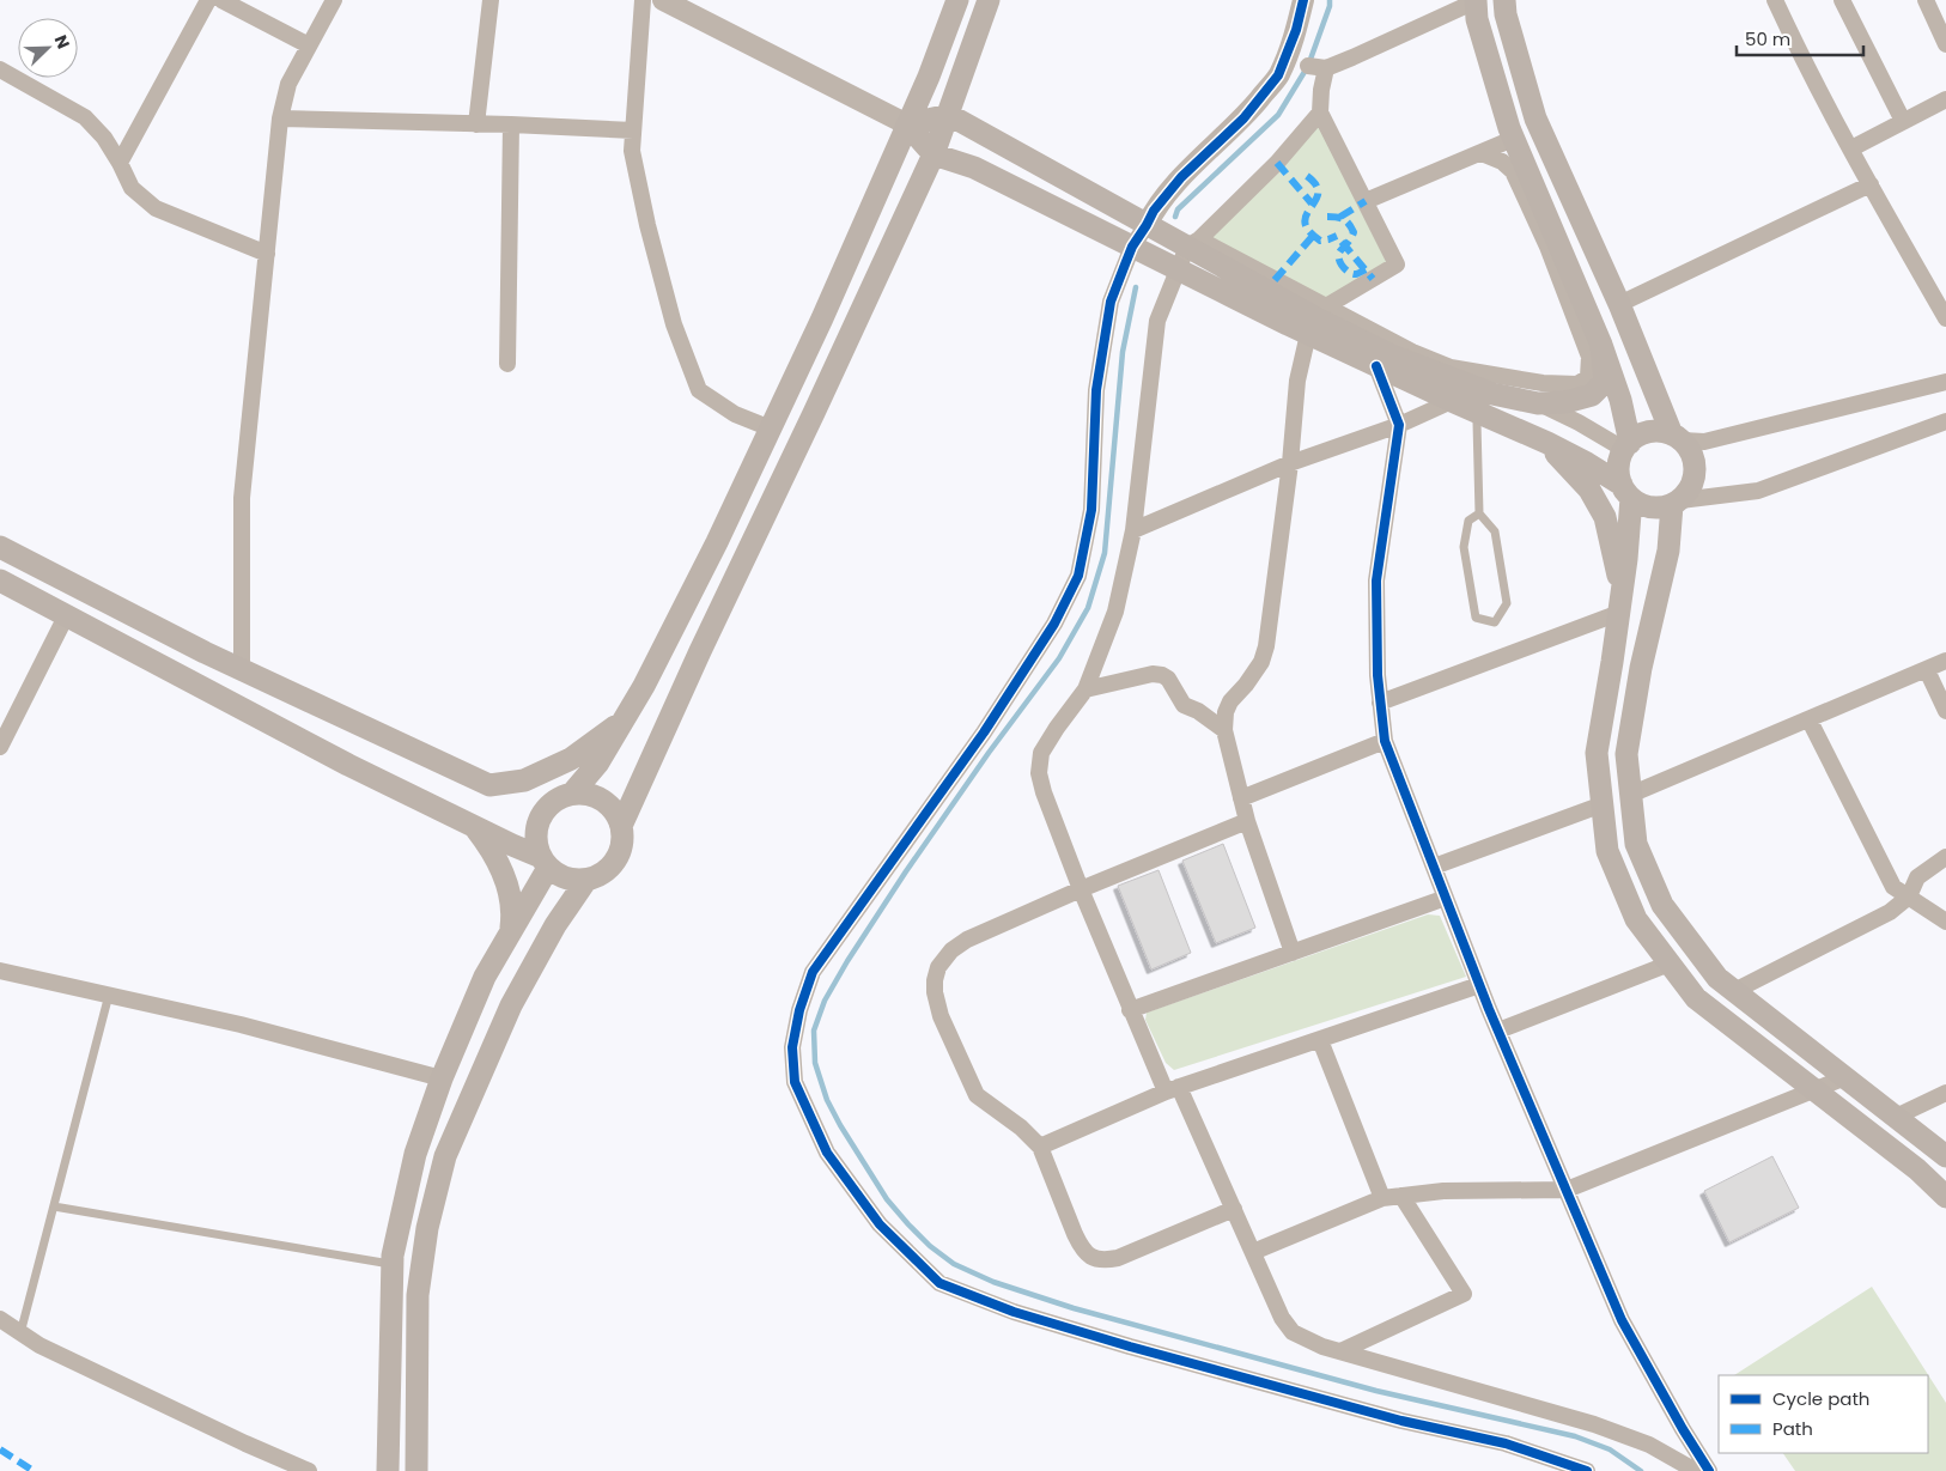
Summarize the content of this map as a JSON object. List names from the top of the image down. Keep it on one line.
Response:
{"legend":["Cycle path","Path"],"scale_bar":"50 m","north":"top right"}
